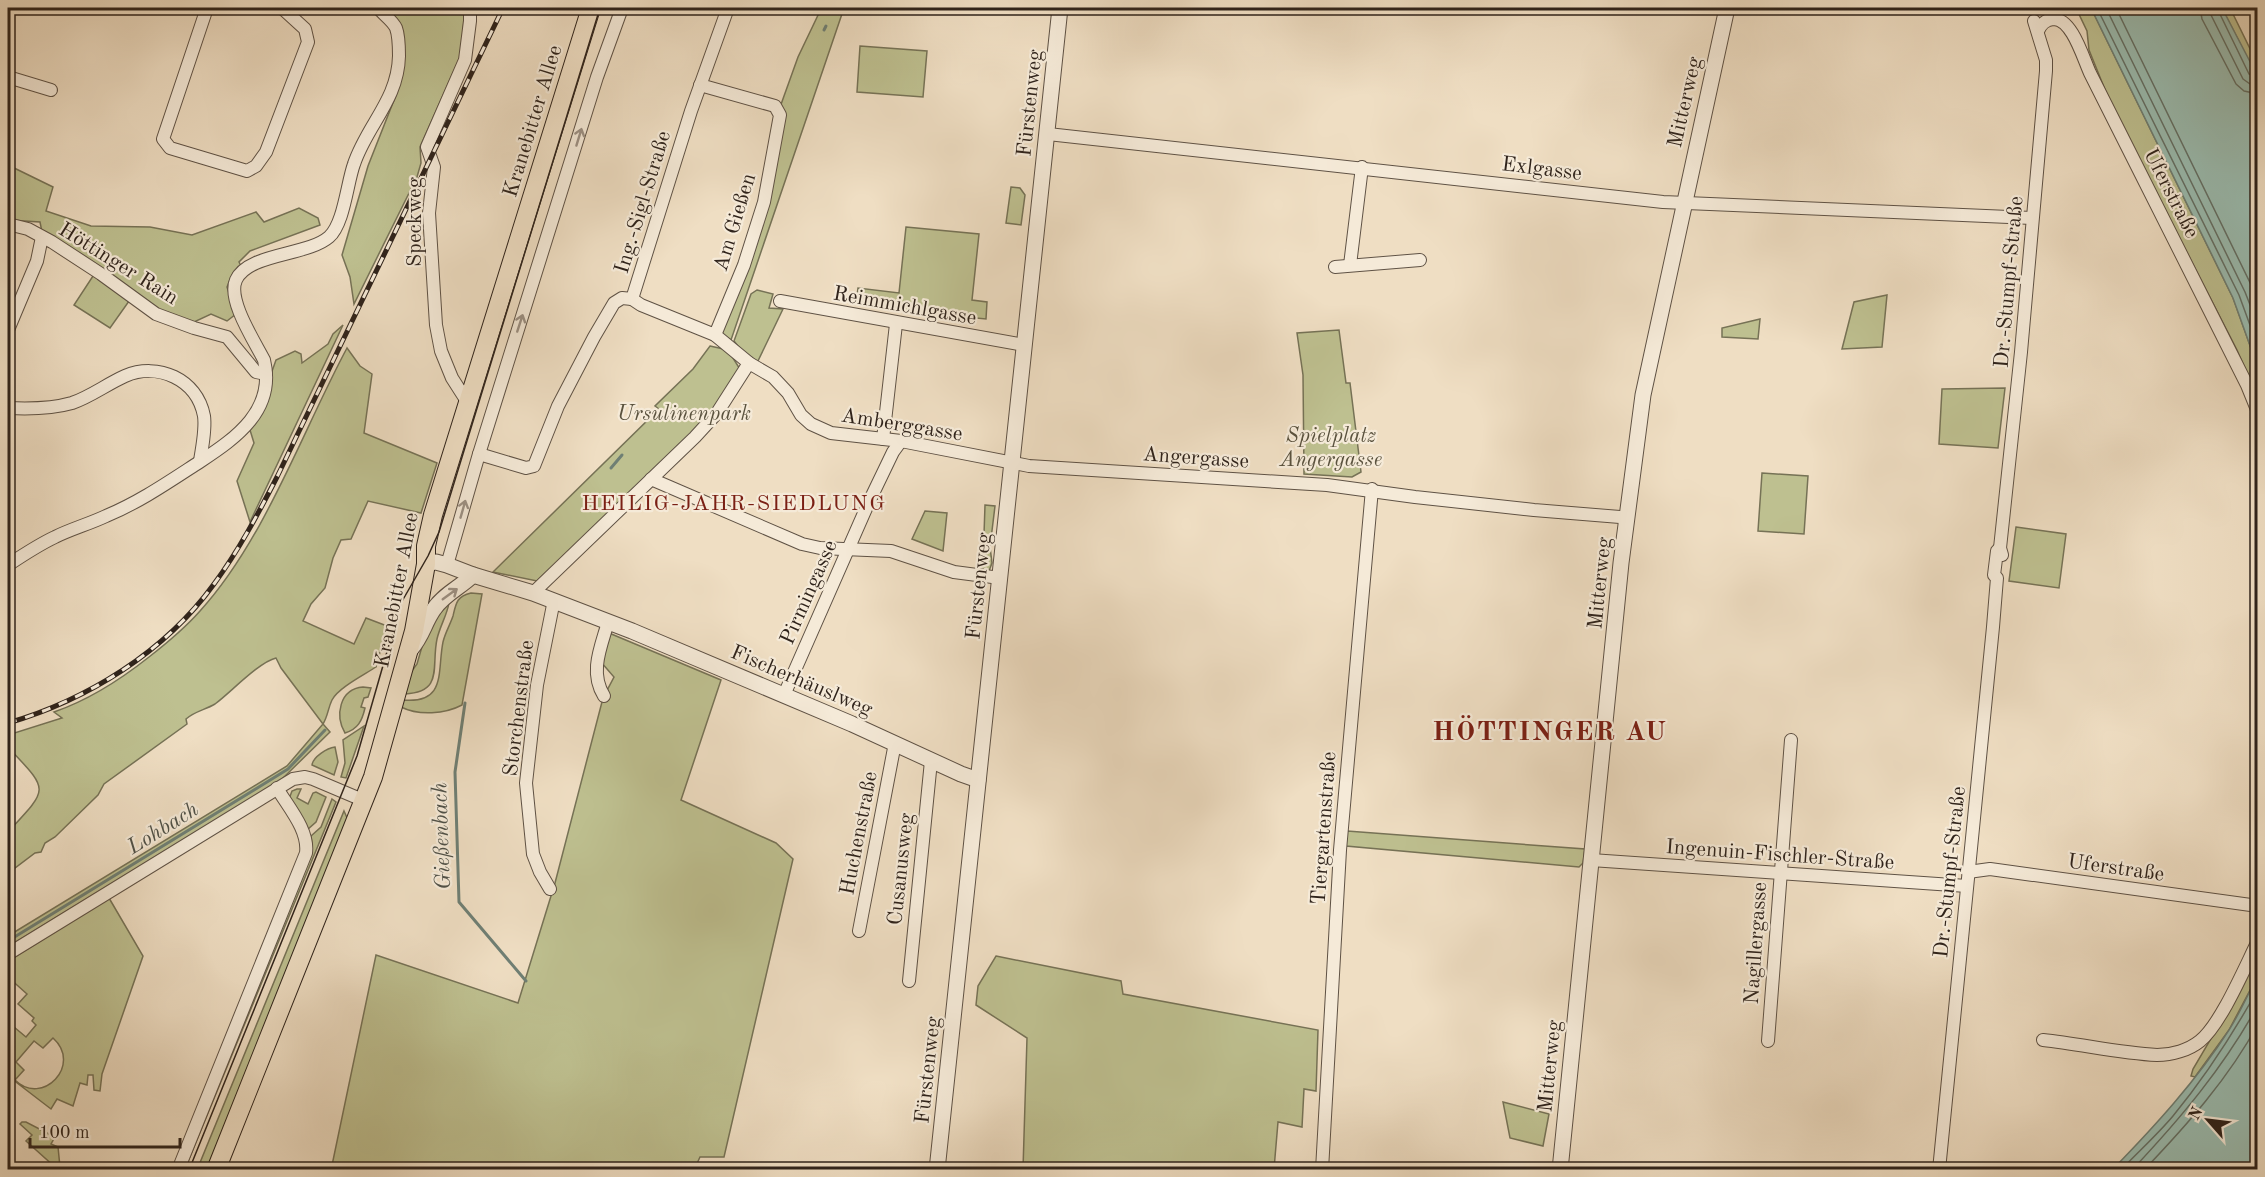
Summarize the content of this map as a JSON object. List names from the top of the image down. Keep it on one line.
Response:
{"streets":{"main road":["Kranebitter Allee"],"street":["Mitterweg","Fürstenweg","Exlgasse","Uferstraße","Ing.-Sigl-Straße","Speckweg","Am Gießen","Höttinger Rain","Dr.-Stumpf-Straße","Reimmichlgasse","Amberggasse","Angergasse","Pirmingasse","Fischerhäuslweg","Storchenstraße","Tiergartenstraße","Huchenstraße","Ingenuin-Fischler-Straße","Cusanusweg","Nagillergasse"]},"crossings":[["Mitterweg","Exlgasse"],["Mitterweg","Angergasse"],["Mitterweg","Ingenuin-Fischler-Straße"],["Fürstenweg","Exlgasse"],["Fürstenweg","Reimmichlgasse"],["Fürstenweg","Amberggasse"],["Fürstenweg","Angergasse"],["Fürstenweg","Fischerhäuslweg"],["Kranebitter Allee","Speckweg"],["Kranebitter Allee","Fischerhäuslweg"],["Exlgasse","Dr.-Stumpf-Straße"],["Uferstraße","Dr.-Stumpf-Straße"],["Ing.-Sigl-Straße","Am Gießen"],["Am Gießen","Amberggasse"],["Dr.-Stumpf-Straße","Ingenuin-Fischler-Straße"],["Amberggasse","Angergasse"],["Amberggasse","Pirmingasse"],["Angergasse","Tiergartenstraße"],["Pirmingasse","Fischerhäuslweg"],["Fischerhäuslweg","Storchenstraße"],["Fischerhäuslweg","Huchenstraße"],["Fischerhäuslweg","Cusanusweg"],["Ingenuin-Fischler-Straße","Nagillergasse"]],"districts":["HEILIG-JAHR-SIEDLUNG","HÖTTINGER AU"],"water":["Lohbach","Gießenbach"],"parks":["Ursulinenpark","Spielplatz Angergasse"],"scale_bar":"100 m","north":"top left"}
